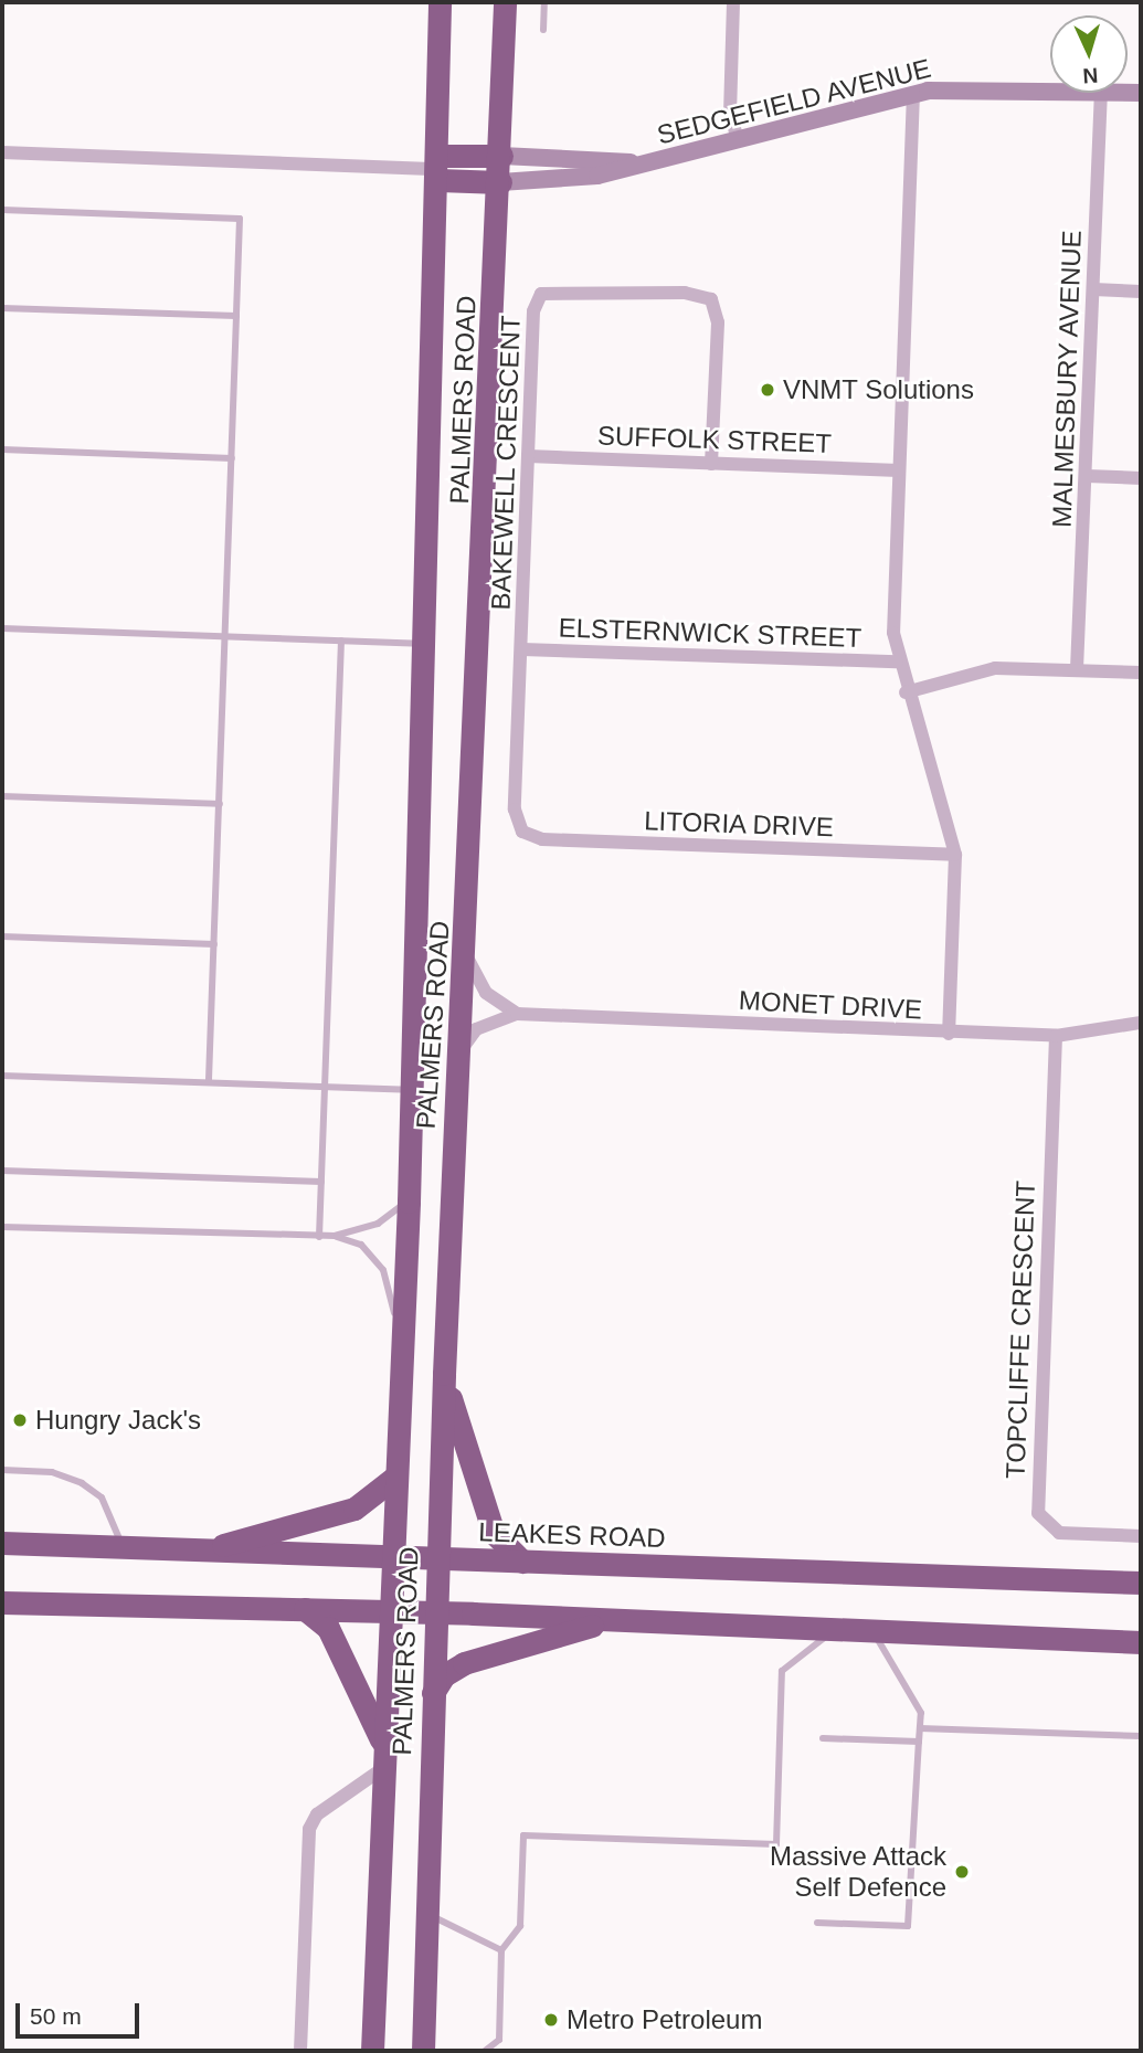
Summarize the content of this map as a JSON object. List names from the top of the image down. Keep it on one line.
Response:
{"streets":{"highway":["PALMERS ROAD","LEAKES ROAD"],"street":["SEDGEFIELD AVENUE","MALMESBURY AVENUE","SUFFOLK STREET","BAKEWELL CRESCENT","ELSTERNWICK STREET","LITORIA DRIVE","MONET DRIVE","TOPCLIFFE CRESCENT"]},"crossings":[["SEDGEFIELD AVENUE","PALMERS ROAD"],["PALMERS ROAD","MONET DRIVE"],["PALMERS ROAD","LEAKES ROAD"],["SUFFOLK STREET","BAKEWELL CRESCENT"],["BAKEWELL CRESCENT","ELSTERNWICK STREET"],["BAKEWELL CRESCENT","LITORIA DRIVE"],["MONET DRIVE","TOPCLIFFE CRESCENT"]],"places":["VNMT Solutions","Hungry Jack's","Massive Attack Self Defence","Metro Petroleum"],"scale_bar":"50 m","north":"bottom"}
